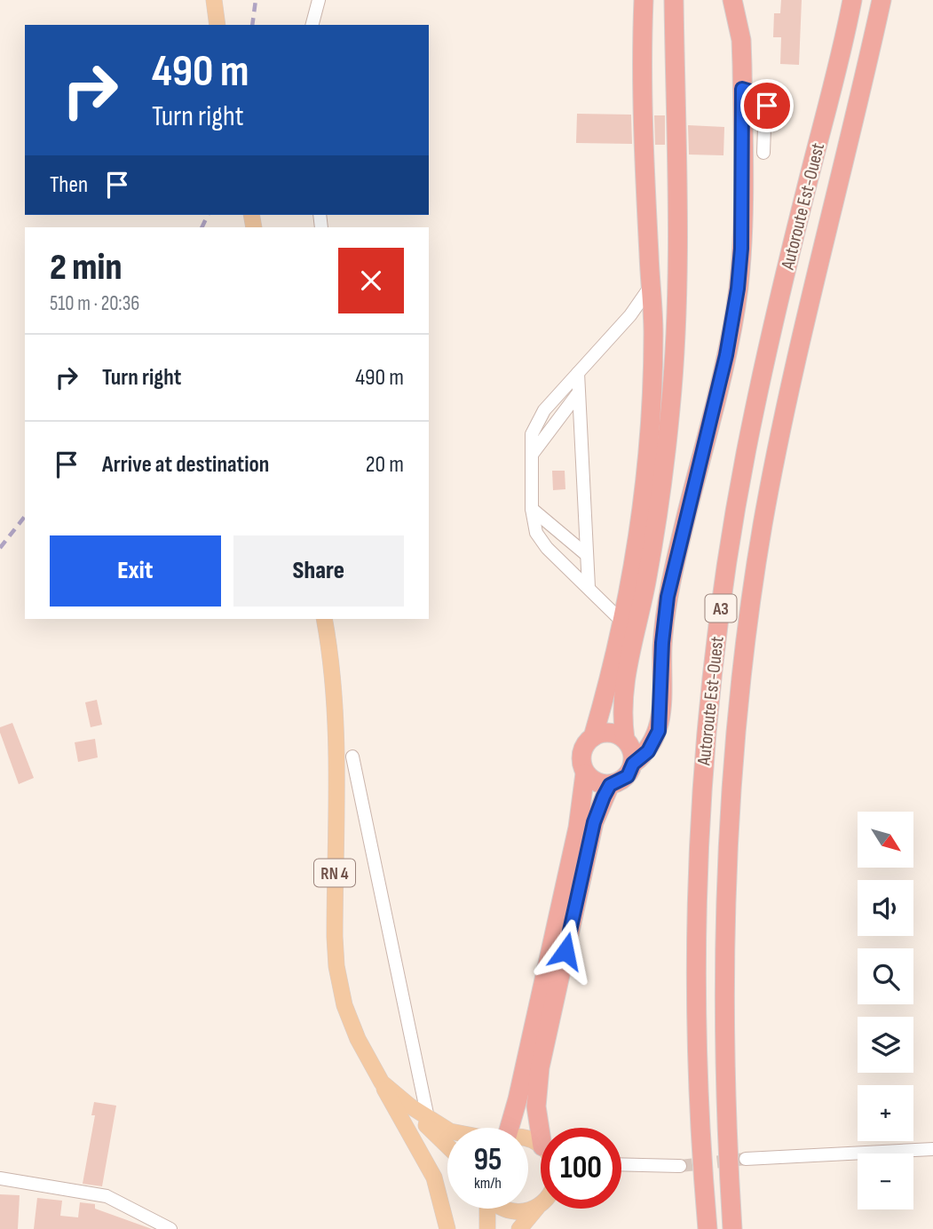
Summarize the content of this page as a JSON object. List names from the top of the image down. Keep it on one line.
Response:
{"streets":{"highway":["Autoroute Est-Ouest","A3"],"main road":["RN 4"]},"north":"bottom right","page":{"turn":["490 m","Turn right"],"then":"Then","heading":["2 min","510 m · 20:36"],"list":[{"name":"Turn right","value":"490 m"},{"name":"Arrive at destination","value":"20 m"}],"buttons":["Exit","Share"],"map_buttons":["+","−"],"speed":"95 km/h","limit":"100"}}
